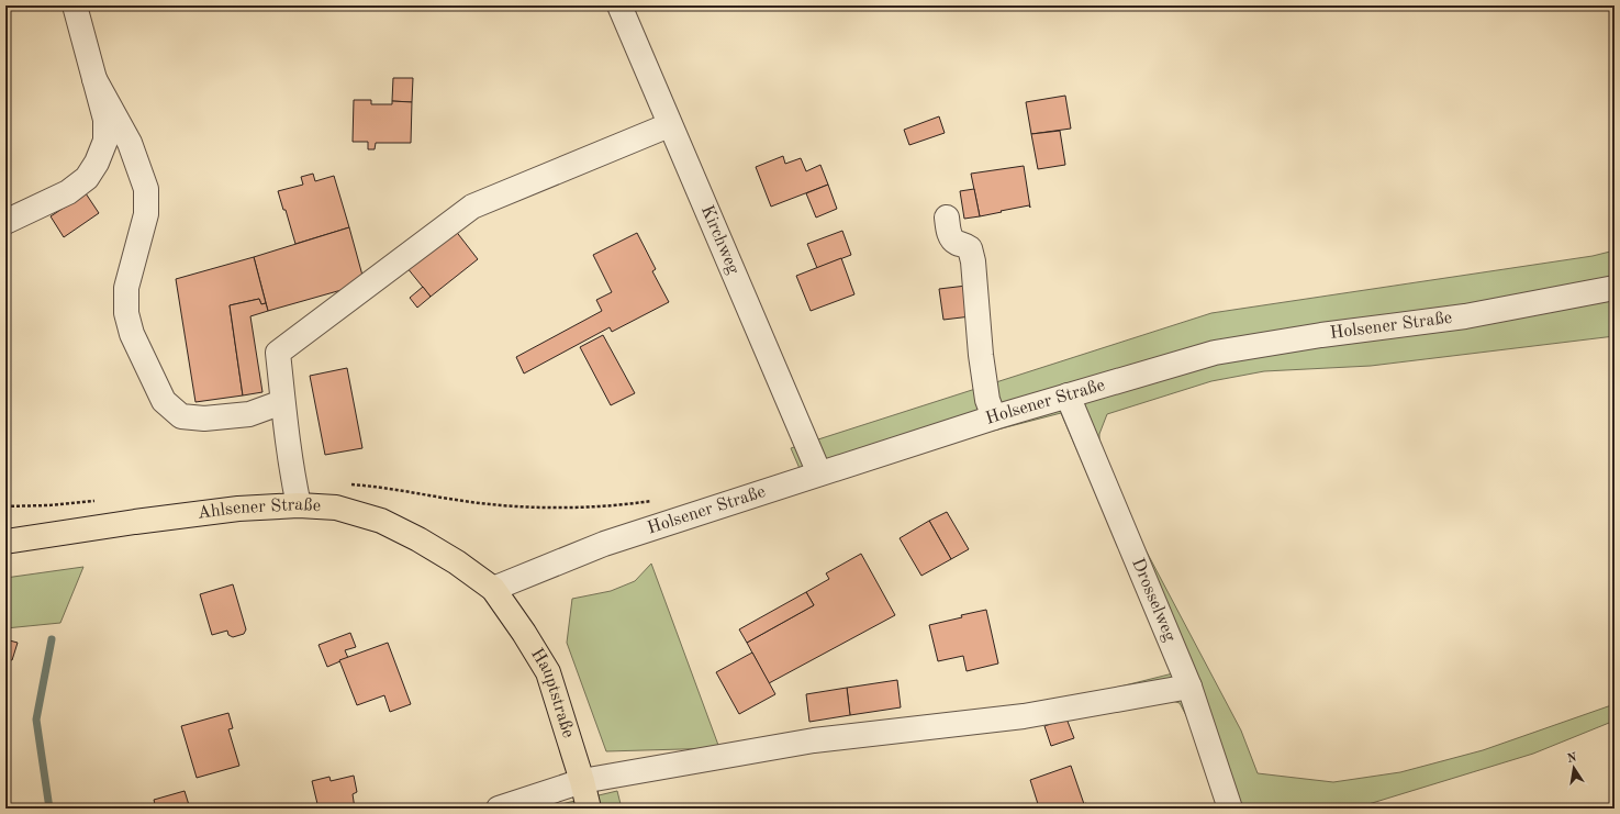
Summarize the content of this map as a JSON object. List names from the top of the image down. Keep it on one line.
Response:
{"streets":{"main road":["Ahlsener Straße","Hauptstraße"],"street":["Kirchweg","Holsener Straße","Drosselweg"]},"crossings":[["Kirchweg","Holsener Straße"],["Holsener Straße","Ahlsener Straße"],["Holsener Straße","Drosselweg"],["Holsener Straße","Hauptstraße"],["Ahlsener Straße","Hauptstraße"]],"north":"top"}
